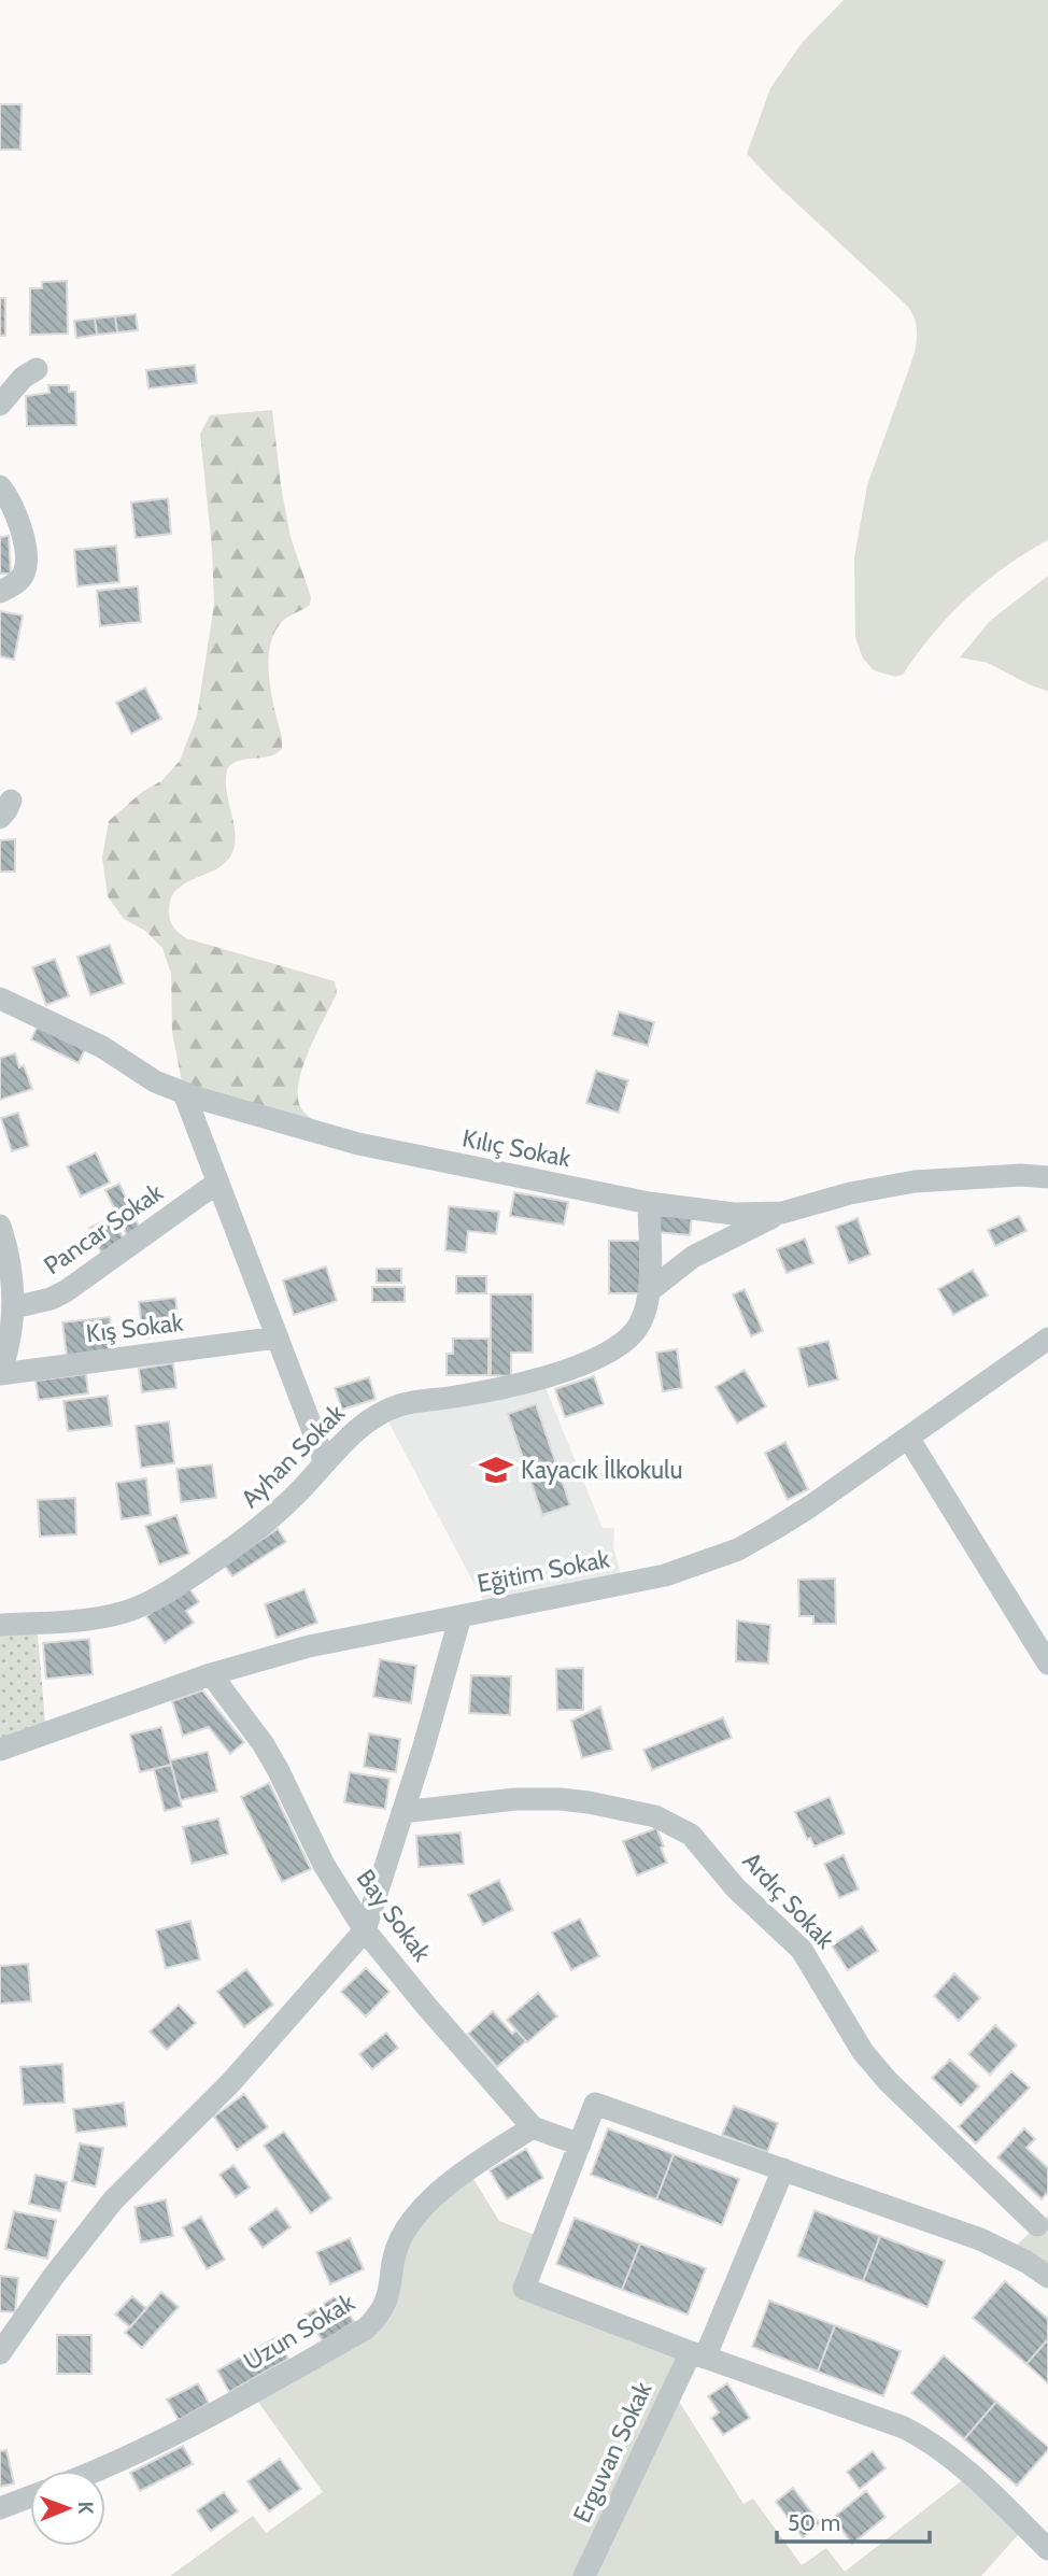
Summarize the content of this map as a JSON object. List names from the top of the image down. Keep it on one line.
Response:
{"streets":{"street":["Kılıç Sokak","Pancar Sokak","Kış Sokak","Ayhan Sokak","Eğitim Sokak","Ardıç Sokak","Bay Sokak","Uzun Sokak","Erguvan Sokak"]},"crossings":[["Kılıç Sokak","Ayhan Sokak"],["Eğitim Sokak","Bay Sokak"],["Bay Sokak","Uzun Sokak"]],"places":{"school or university":["Kayacık İlkokulu"]},"scale_bar":"50 m","north":"right"}
